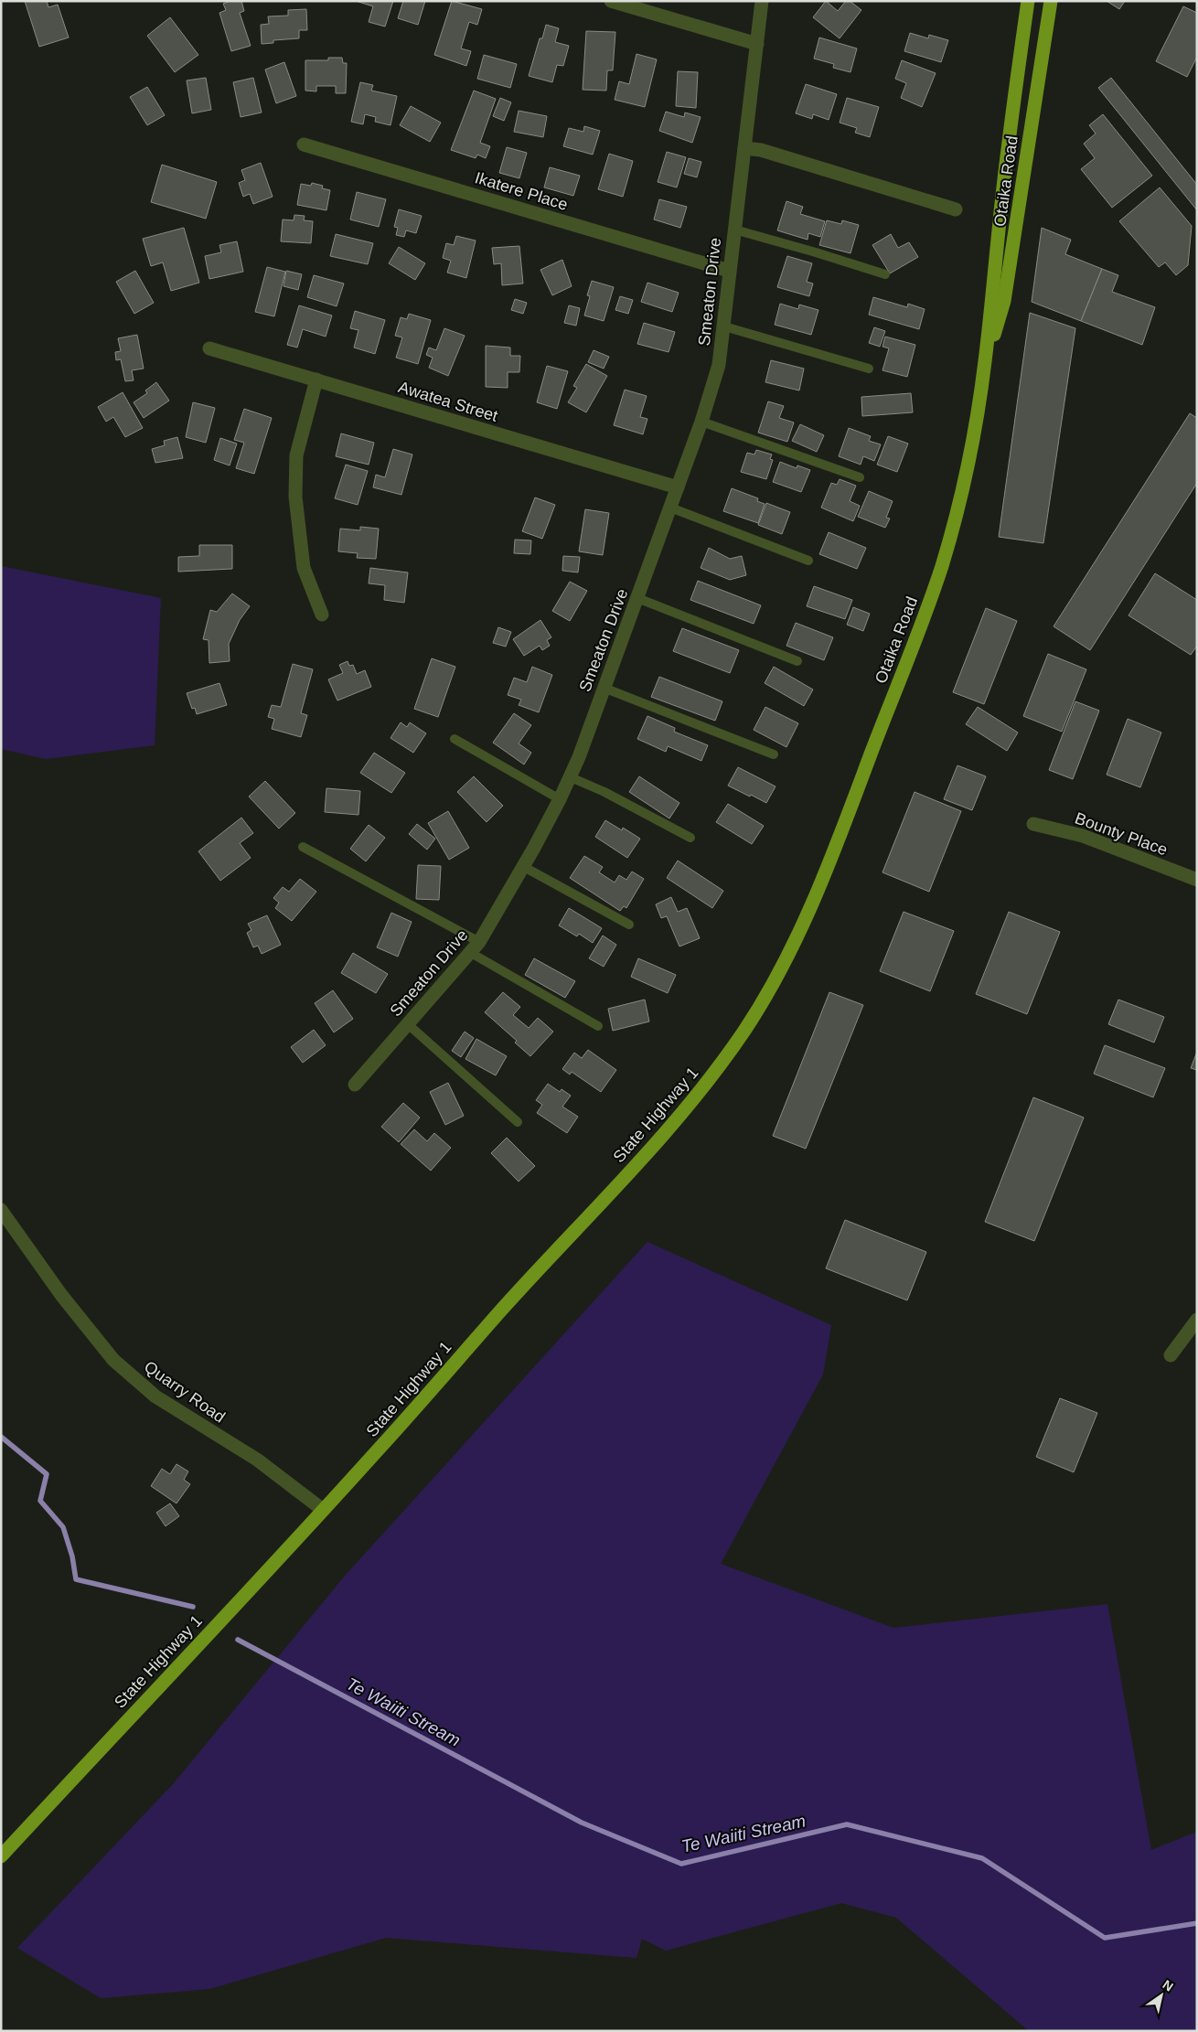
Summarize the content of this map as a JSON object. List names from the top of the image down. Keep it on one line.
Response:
{"streets":{"highway":["Otaika Road","State Highway 1"],"street":["Ikatere Place","Smeaton Drive","Awatea Street","Bounty Place","Quarry Road"]},"crossings":[["Otaika Road","State Highway 1"],["Ikatere Place","Smeaton Drive"],["Smeaton Drive","Awatea Street"],["State Highway 1","Quarry Road"]],"water":["Te Waiiti Stream"],"north":"top right"}
